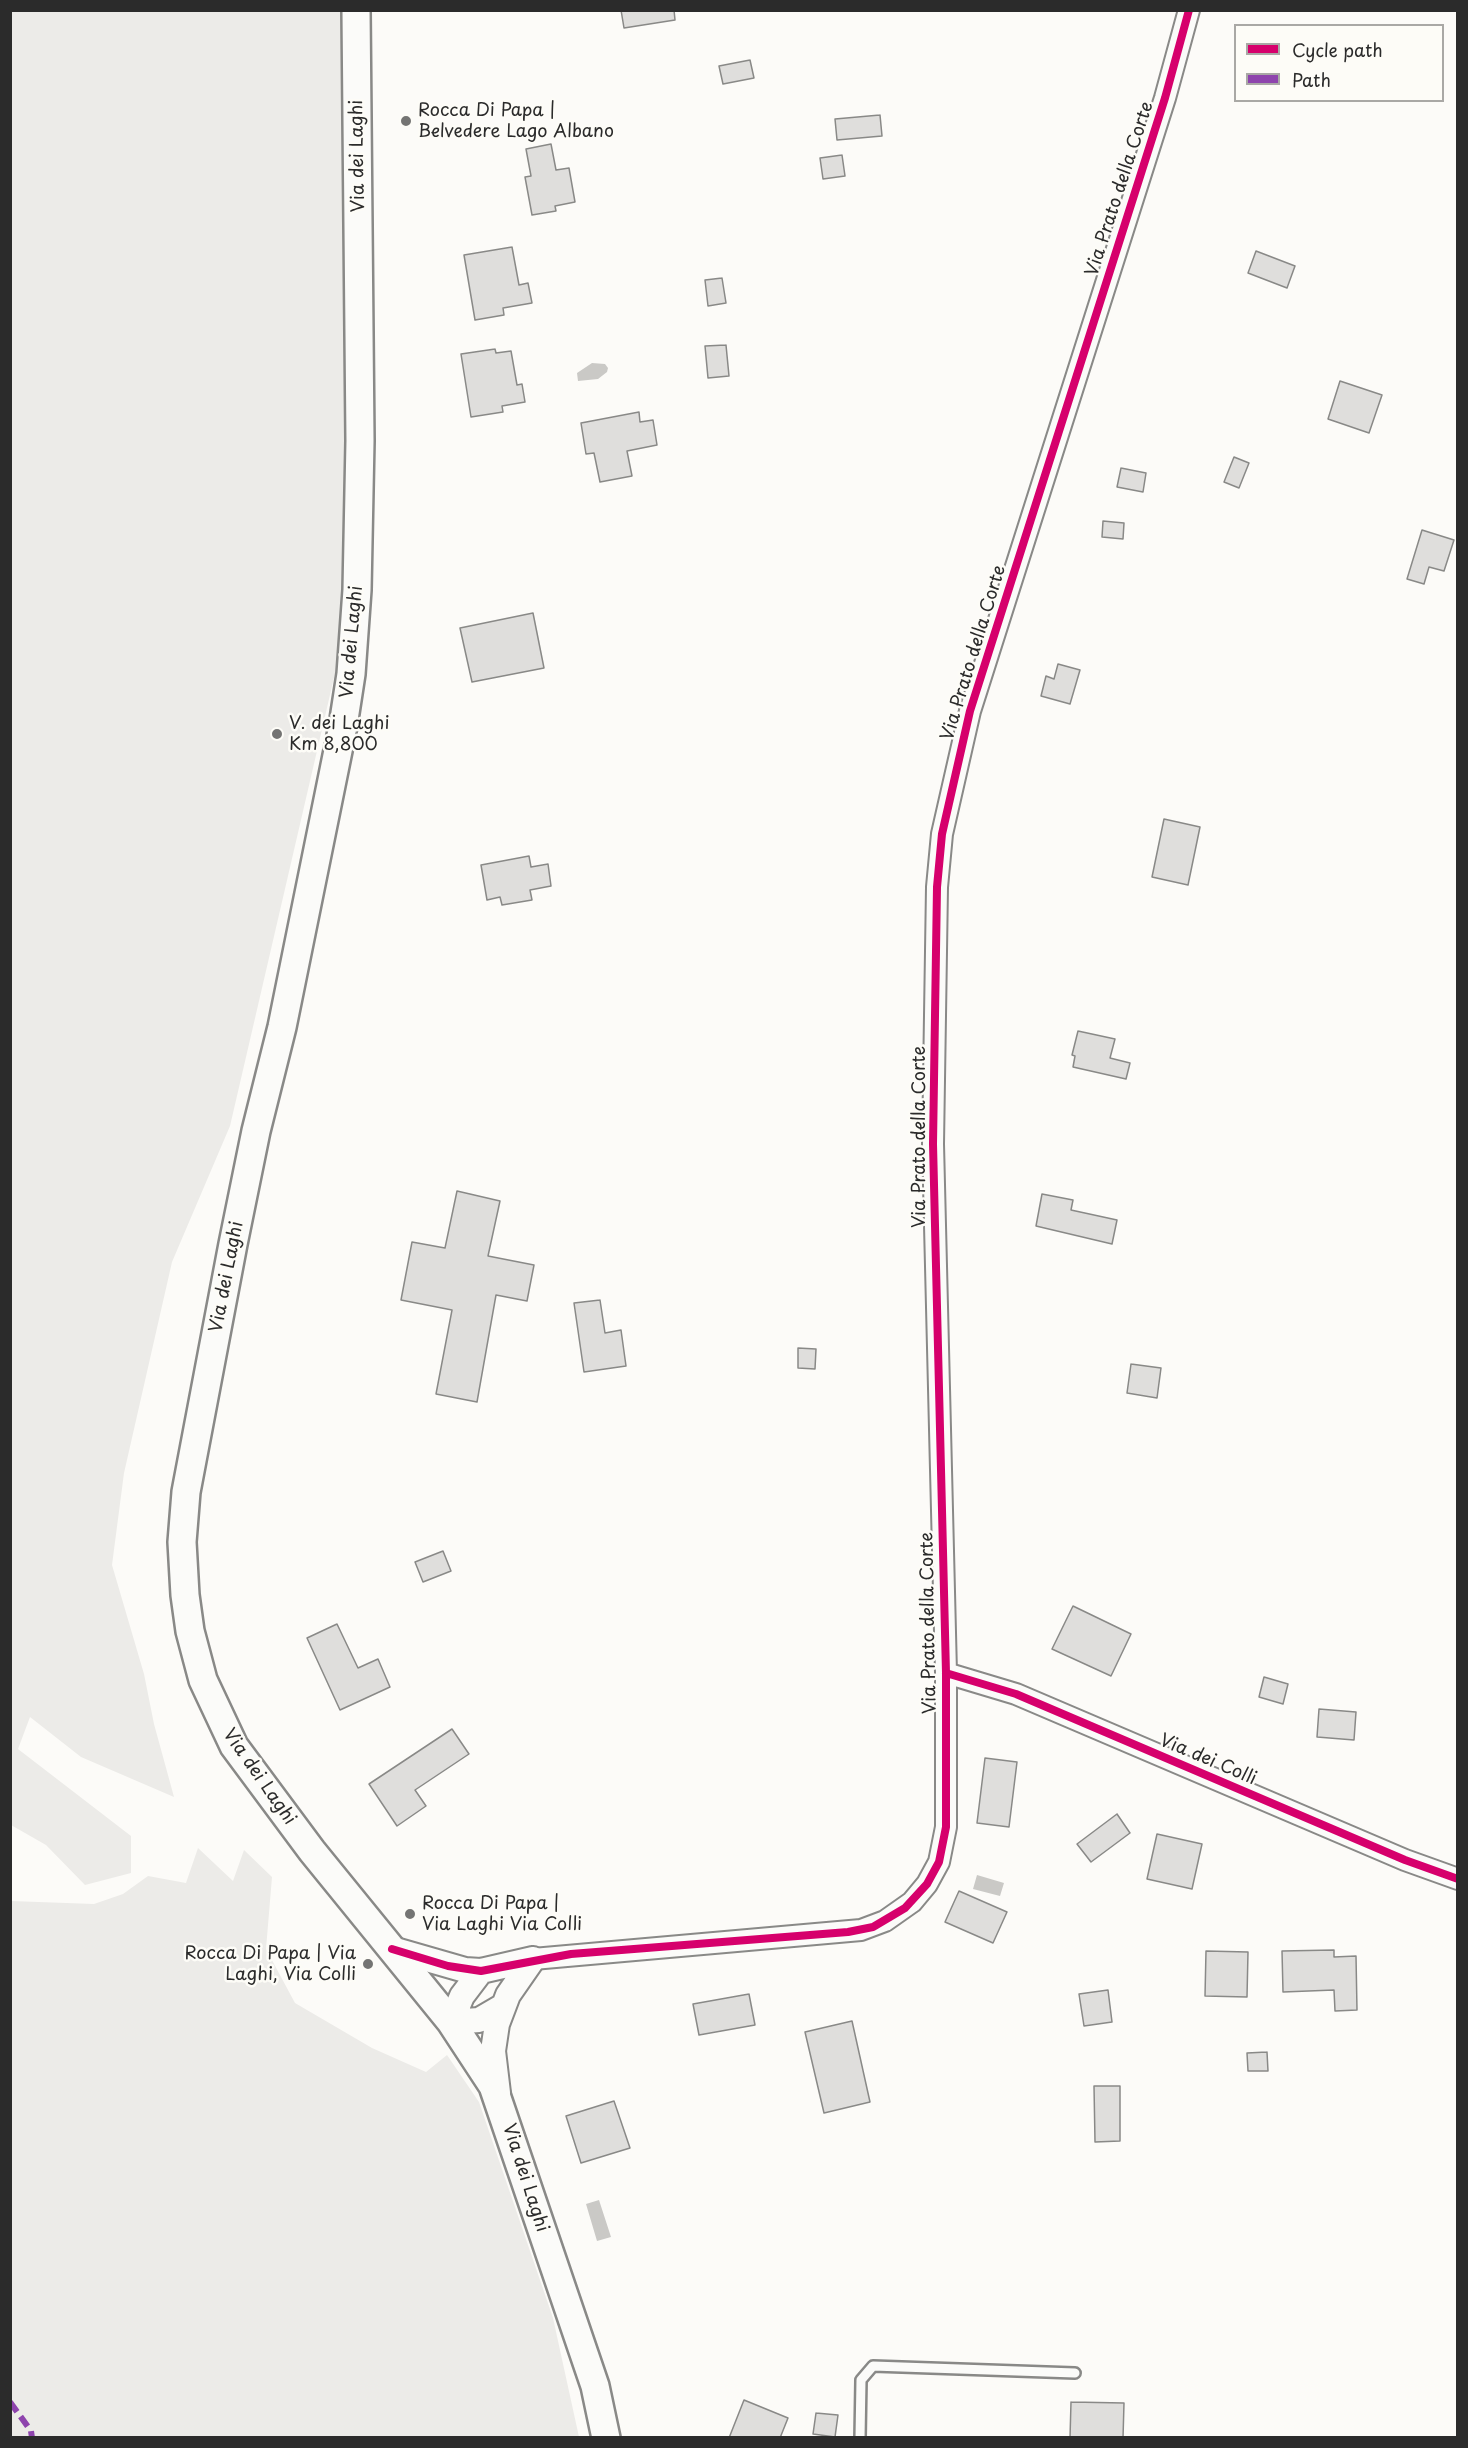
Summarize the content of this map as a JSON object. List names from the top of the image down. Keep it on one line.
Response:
{"streets":{"main road":["Via dei Laghi"],"street":["Via Prato della Corte","Via dei Colli"]},"crossings":[["Via Prato della Corte","Via dei Colli"]],"places":["Rocca Di Papa | Belvedere Lago Albano","V. dei Laghi Km 8,800","Rocca Di Papa | Via Laghi Via Colli","Rocca Di Papa | Via Laghi, Via Colli"],"legend":["Cycle path","Path"]}
